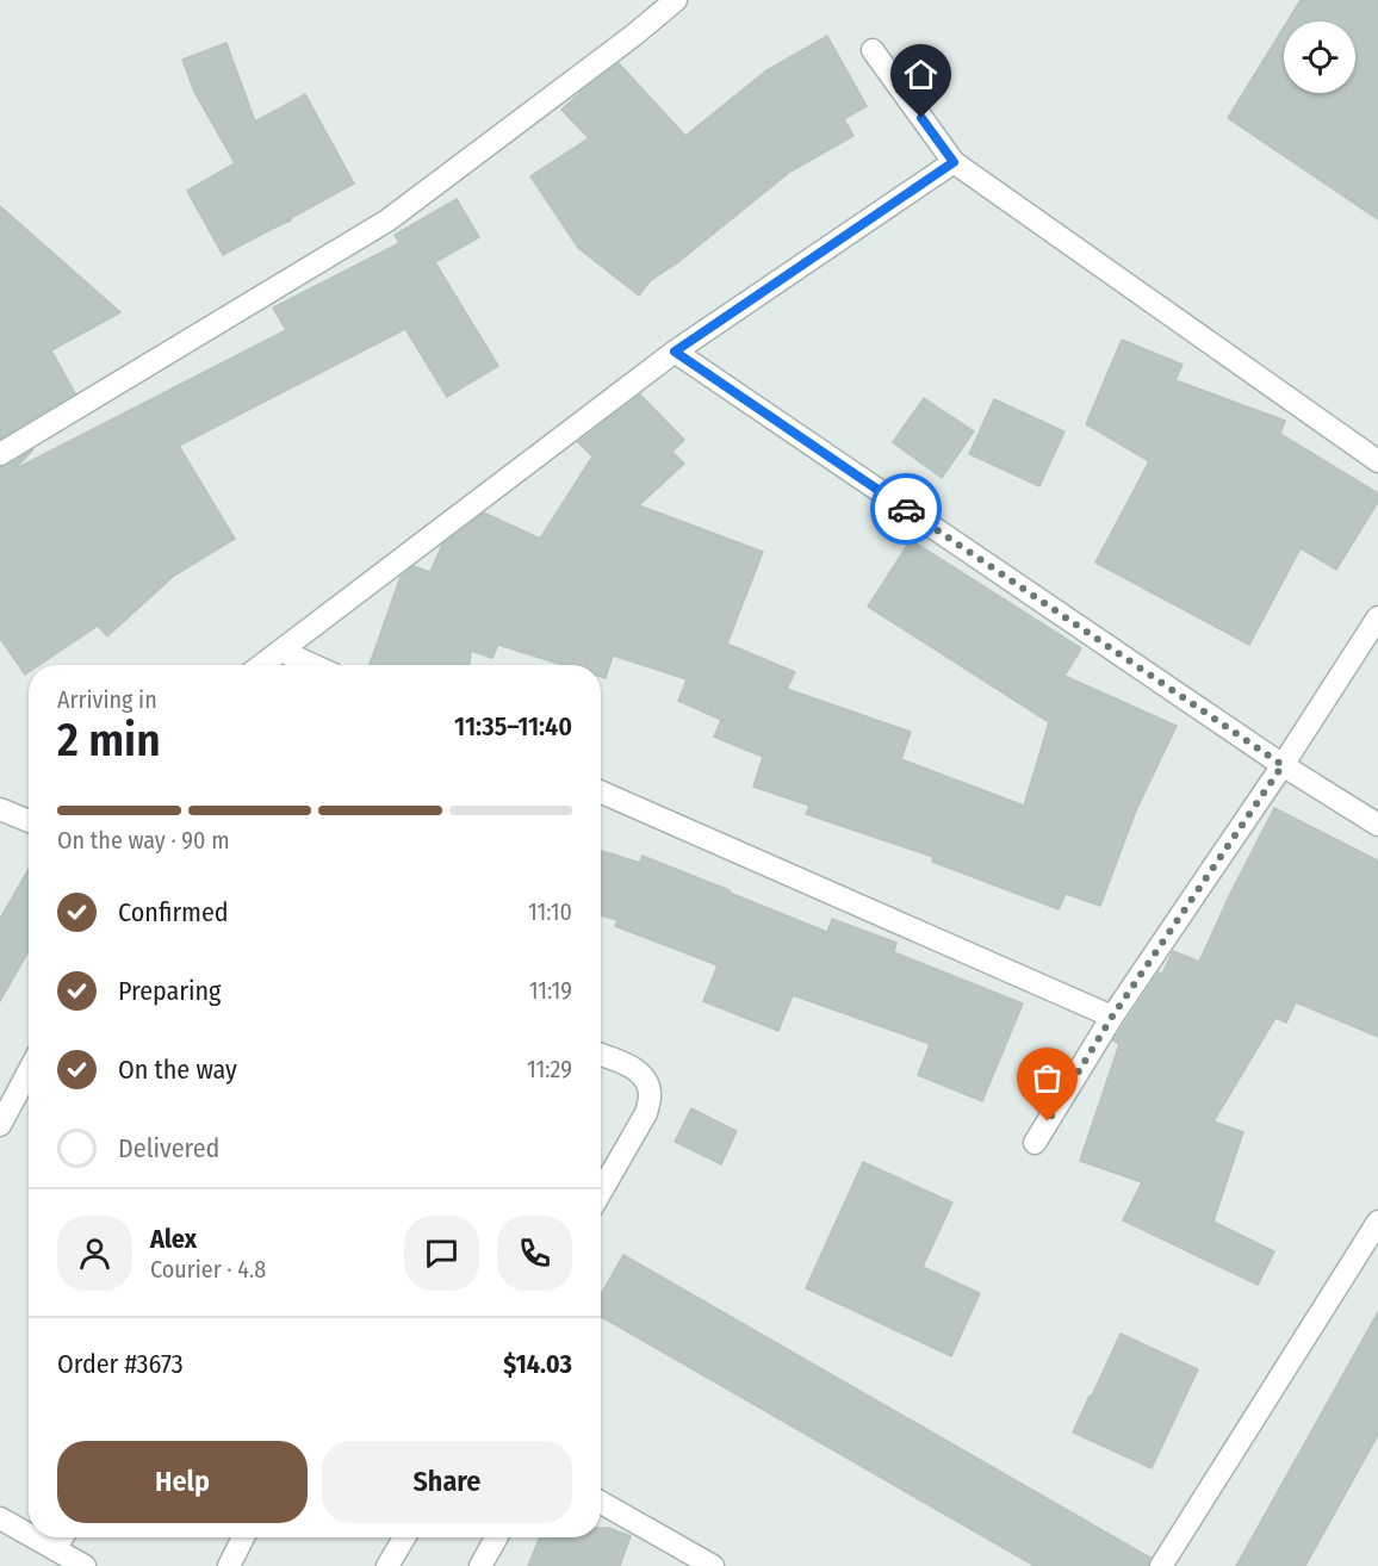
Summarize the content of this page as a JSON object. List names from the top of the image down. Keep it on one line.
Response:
{"page":{"heading":["2 min","Arriving in","11:35–11:40"],"panel":["Alex","Courier · 4.8","Order #3673","$14.03"],"bar":"On the way · 90 m","list":[["Confirmed","11:10"],["Preparing","11:19"],["On the way","11:29"],"Delivered"],"buttons":["Help","Share"]}}
